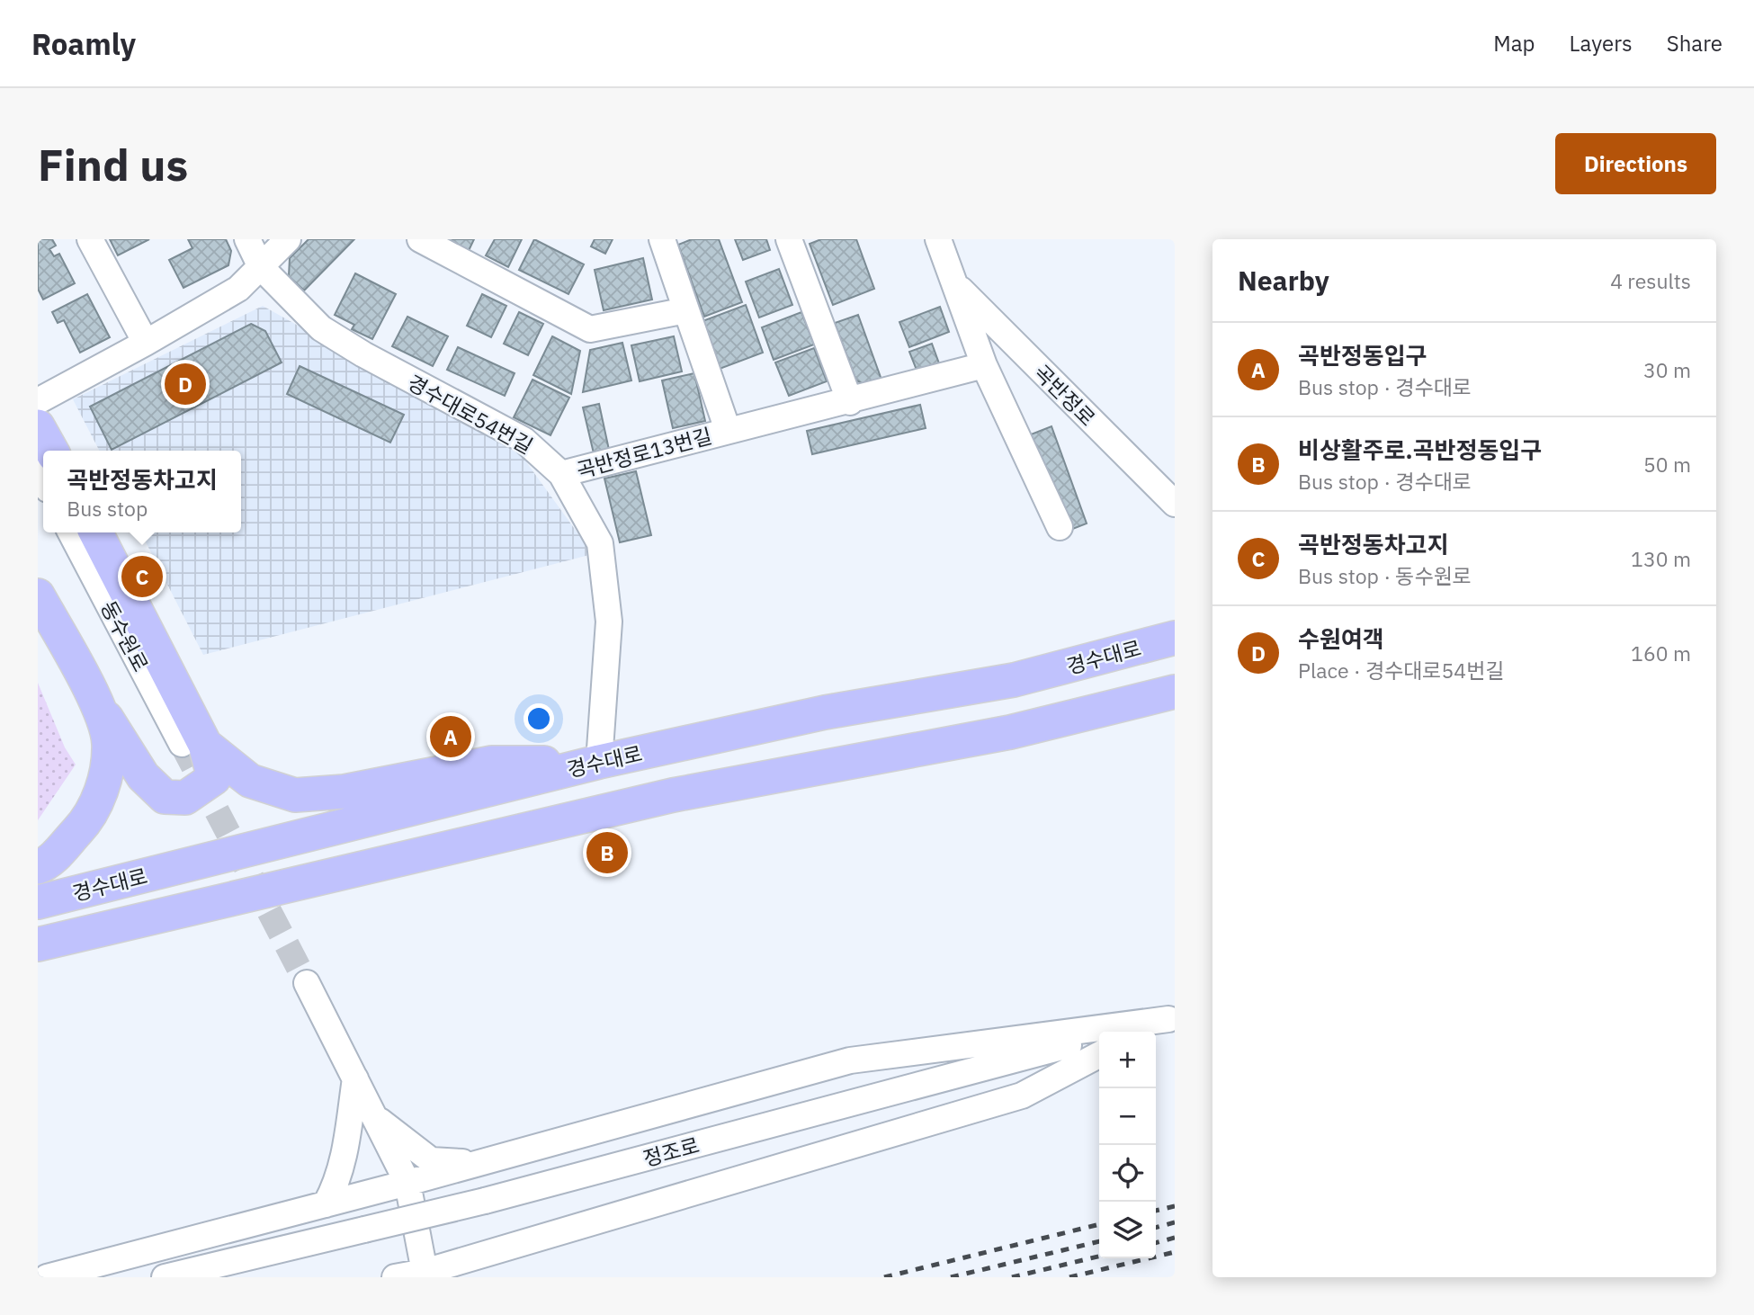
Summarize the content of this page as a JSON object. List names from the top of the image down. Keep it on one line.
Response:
{"streets":{"main road":["경수대로"],"street":["곡반정로","경수대로54번길","곡반정로13번길","동수원로","정조로"]},"crossings":[["곡반정로","곡반정로13번길"],["경수대로54번길","곡반정로13번길"],["경수대로54번길","경수대로"]],"page":{"header":"Roamly","nav":["Map","Layers","Share"],"buttons":"Directions","title":"Find us","heading":["Nearby","4 results"],"list":[{"mark":"A","name":"곡반정동입구","note":"Bus stop · 경수대로","value":"30 m"},{"mark":"B","name":"비상활주로.곡반정동입구","note":"Bus stop · 경수대로","value":"50 m"},{"mark":"C","name":"곡반정동차고지","note":"Bus stop · 동수원로","value":"130 m"},{"mark":"D","name":"수원여객","note":"Place · 경수대로54번길","value":"160 m"}],"pins":["D","C","A","B"],"popup":["곡반정동차고지","Bus stop"],"map_buttons":["+","−"]}}
